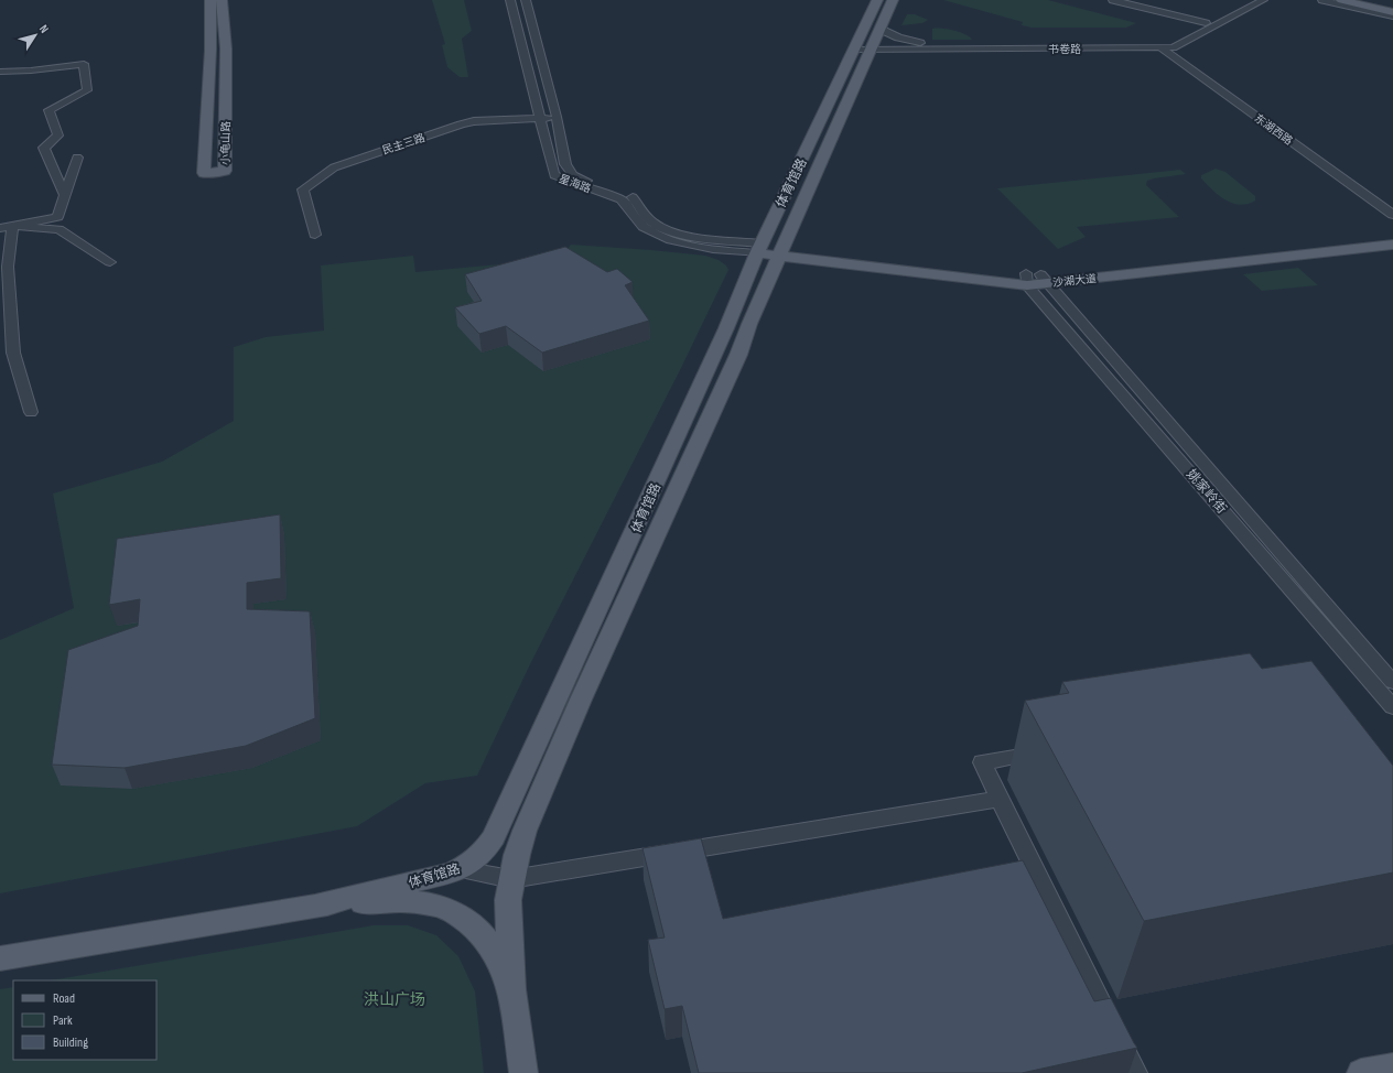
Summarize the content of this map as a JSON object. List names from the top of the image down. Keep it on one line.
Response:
{"streets":{"main road":["小龟山路","体育馆路","沙湖大道"],"street":["书卷路","东湖西路","民主三路","星海路","姚家岭街"]},"crossings":[["书卷路","东湖西路"],["书卷路","体育馆路"],["民主三路","星海路"],["星海路","体育馆路"],["星海路","沙湖大道"],["体育馆路","沙湖大道"],["沙湖大道","姚家岭街"]],"parks":["洪山广场"],"legend":["Road","Park","Building"],"north":"top right"}
